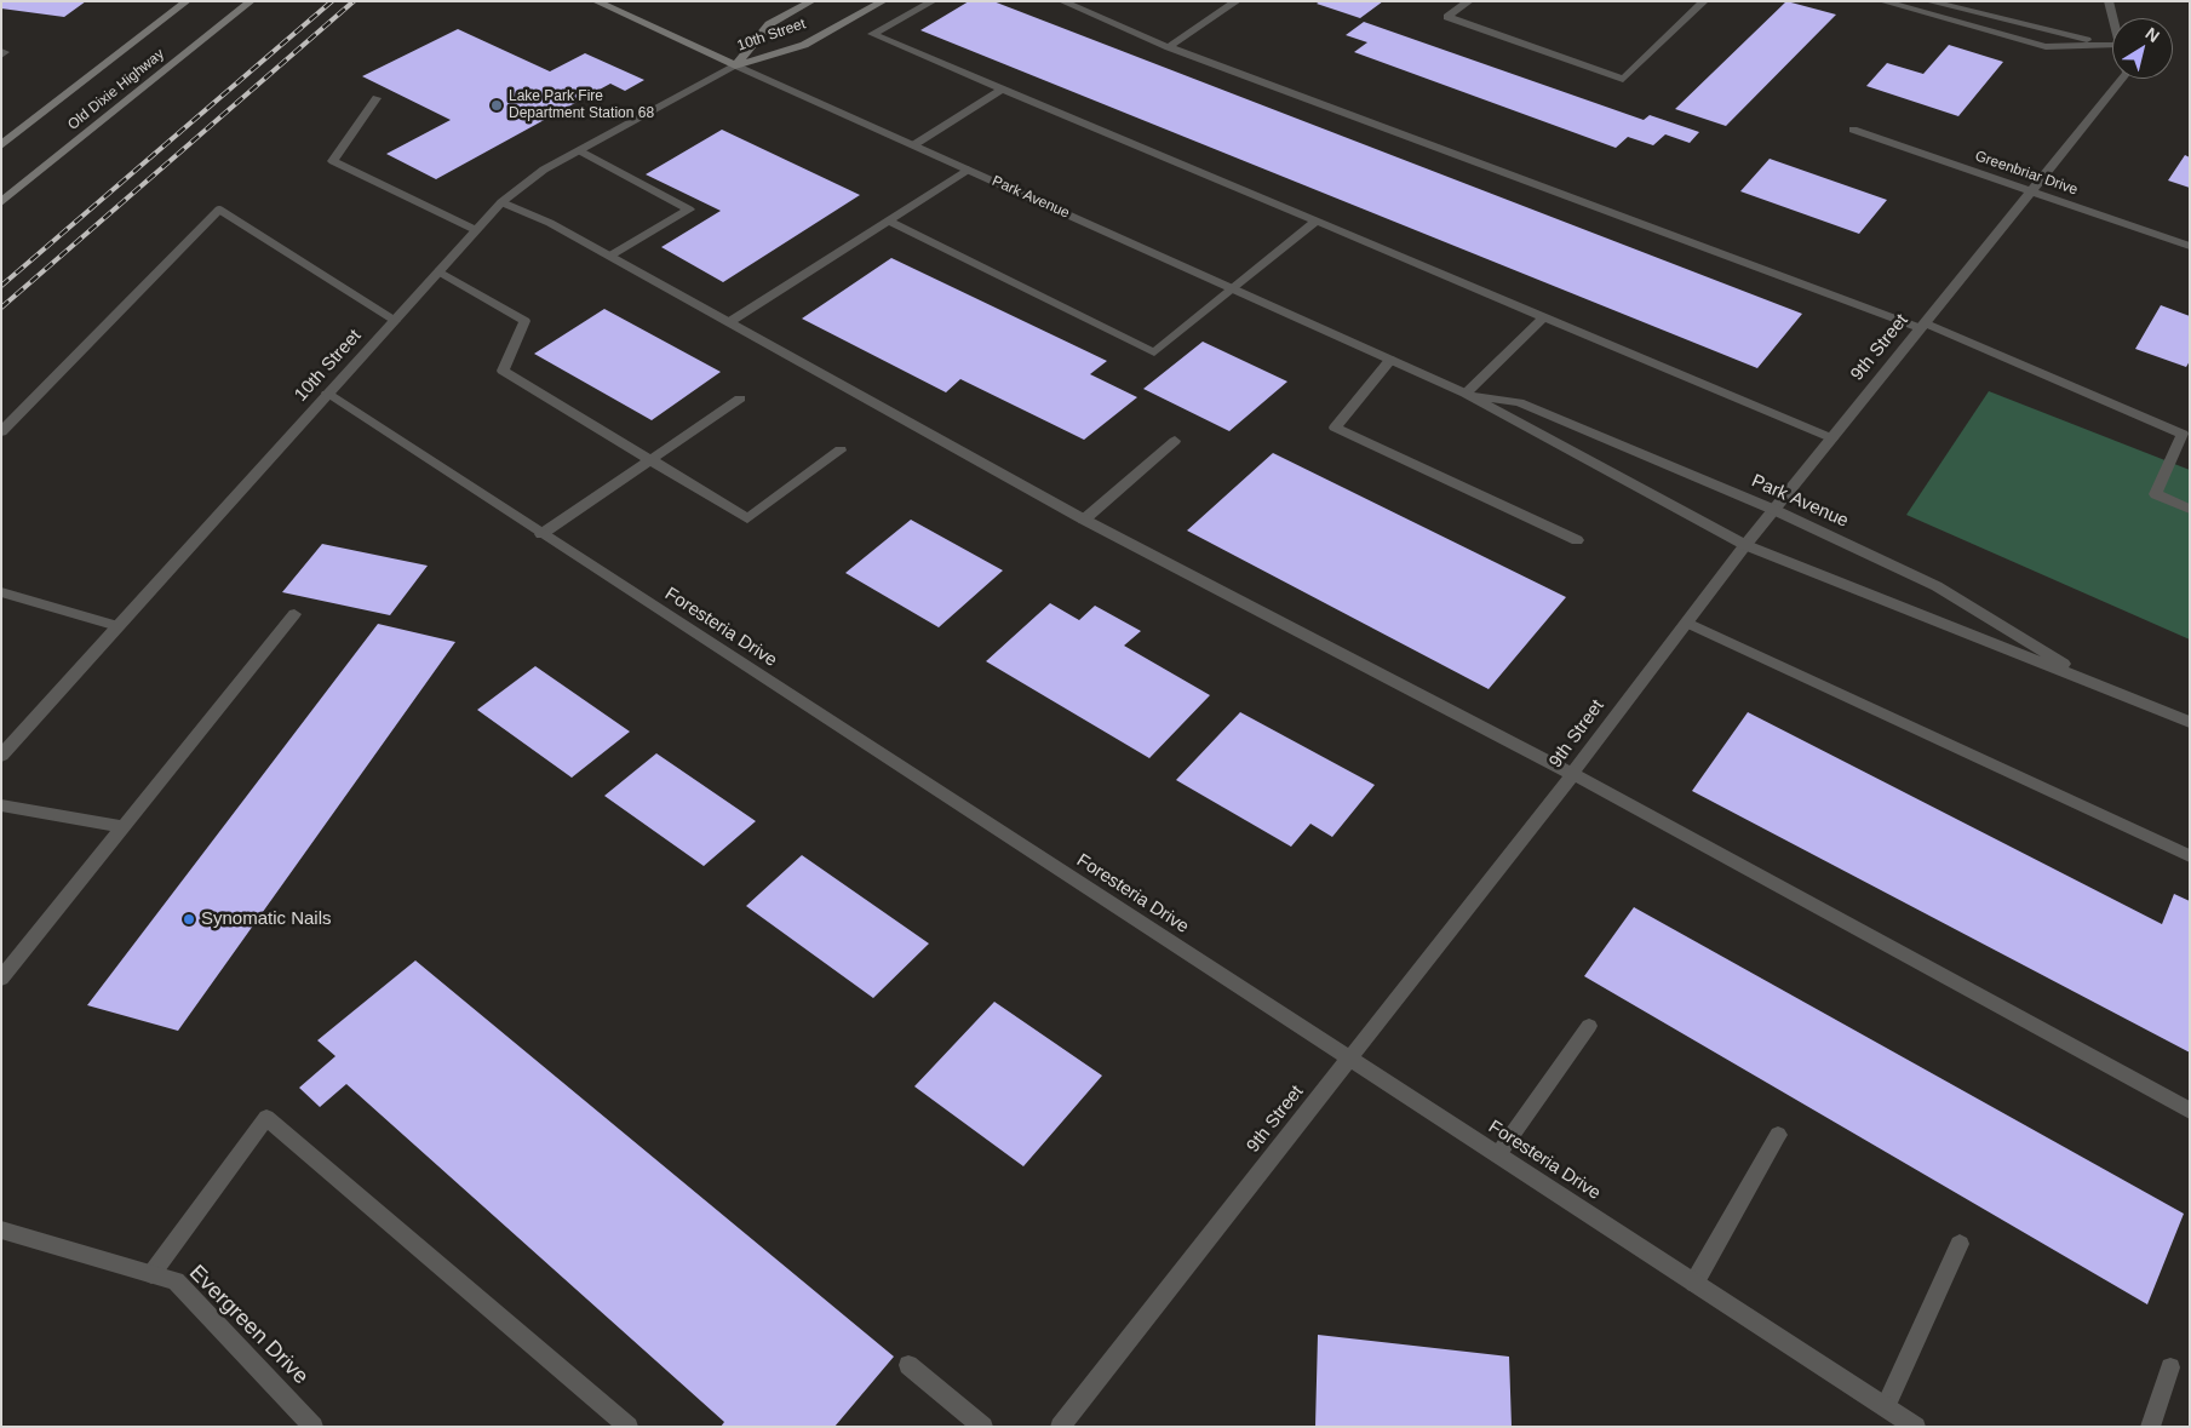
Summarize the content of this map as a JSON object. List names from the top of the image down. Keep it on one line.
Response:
{"streets":{"main road":["10th Street","Old Dixie Highway","Park Avenue"],"street":["Greenbriar Drive","9th Street","Foresteria Drive","Evergreen Drive"]},"crossings":[["10th Street","Park Avenue"],["10th Street","Foresteria Drive"],["Greenbriar Drive","9th Street"],["Park Avenue","9th Street"],["9th Street","Foresteria Drive"]],"places":["Lake Park Fire Department Station 68","Synomatic Nails"],"north":"top right"}
